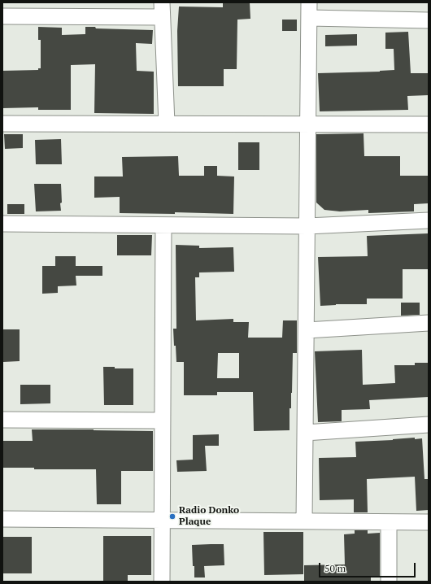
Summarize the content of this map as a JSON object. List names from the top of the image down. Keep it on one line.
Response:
{"places":["Radio Donko Plaque"],"scale_bar":"50 m"}
